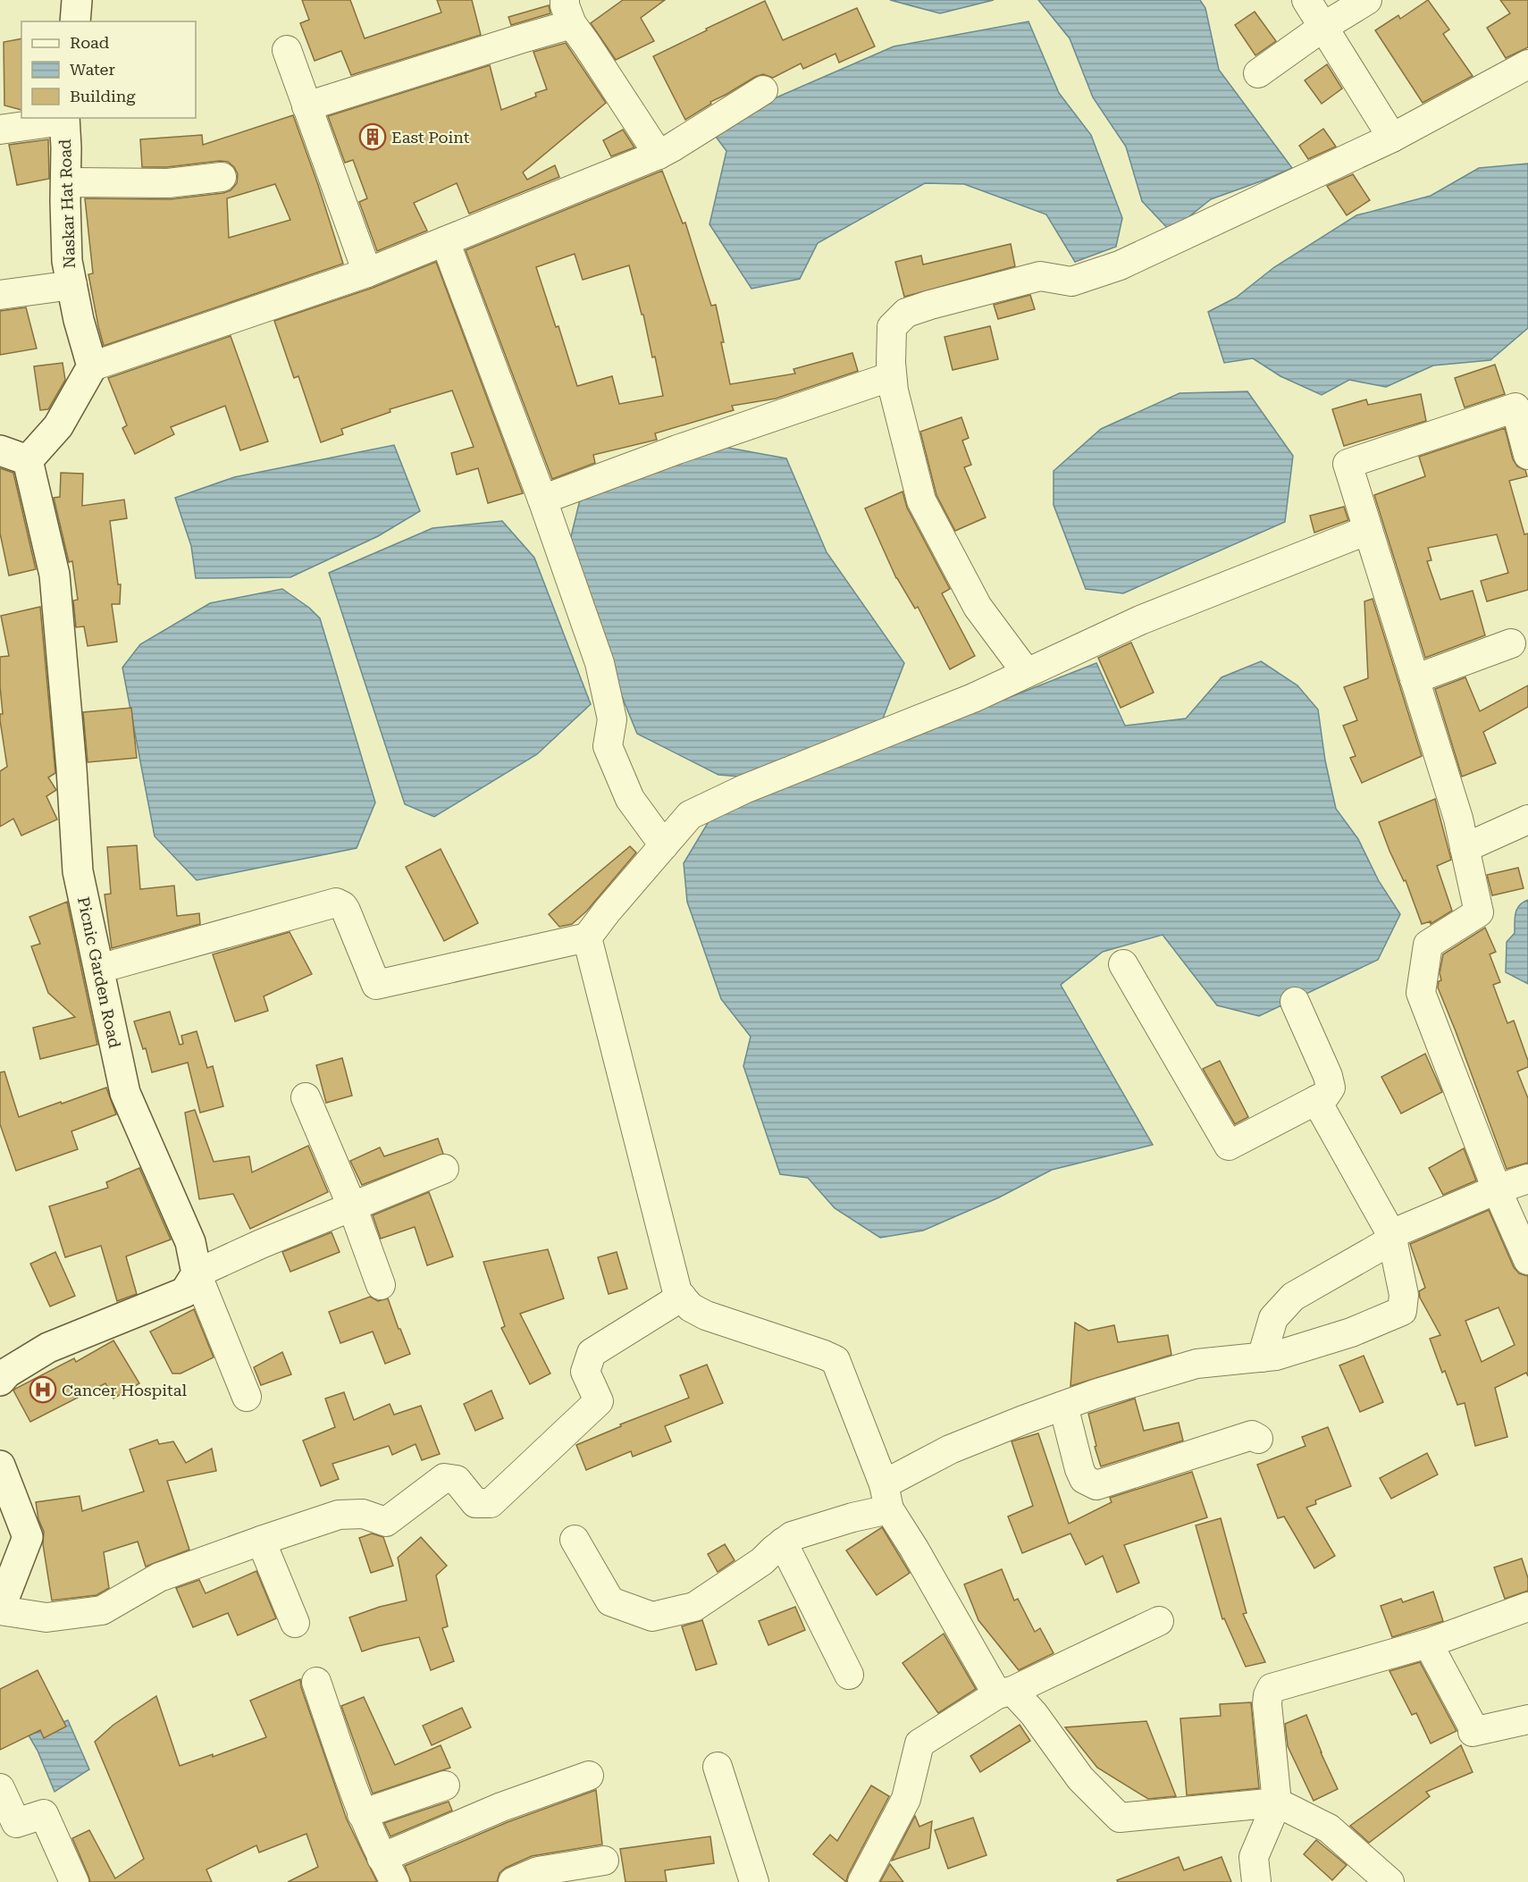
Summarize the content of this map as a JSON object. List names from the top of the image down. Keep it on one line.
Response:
{"streets":{"main road":["Naskar Hat Road","Picnic Garden Road"]},"places":{"building":["East Point"],"hospital":["Cancer Hospital"]},"legend":["Road","Water","Building"]}
